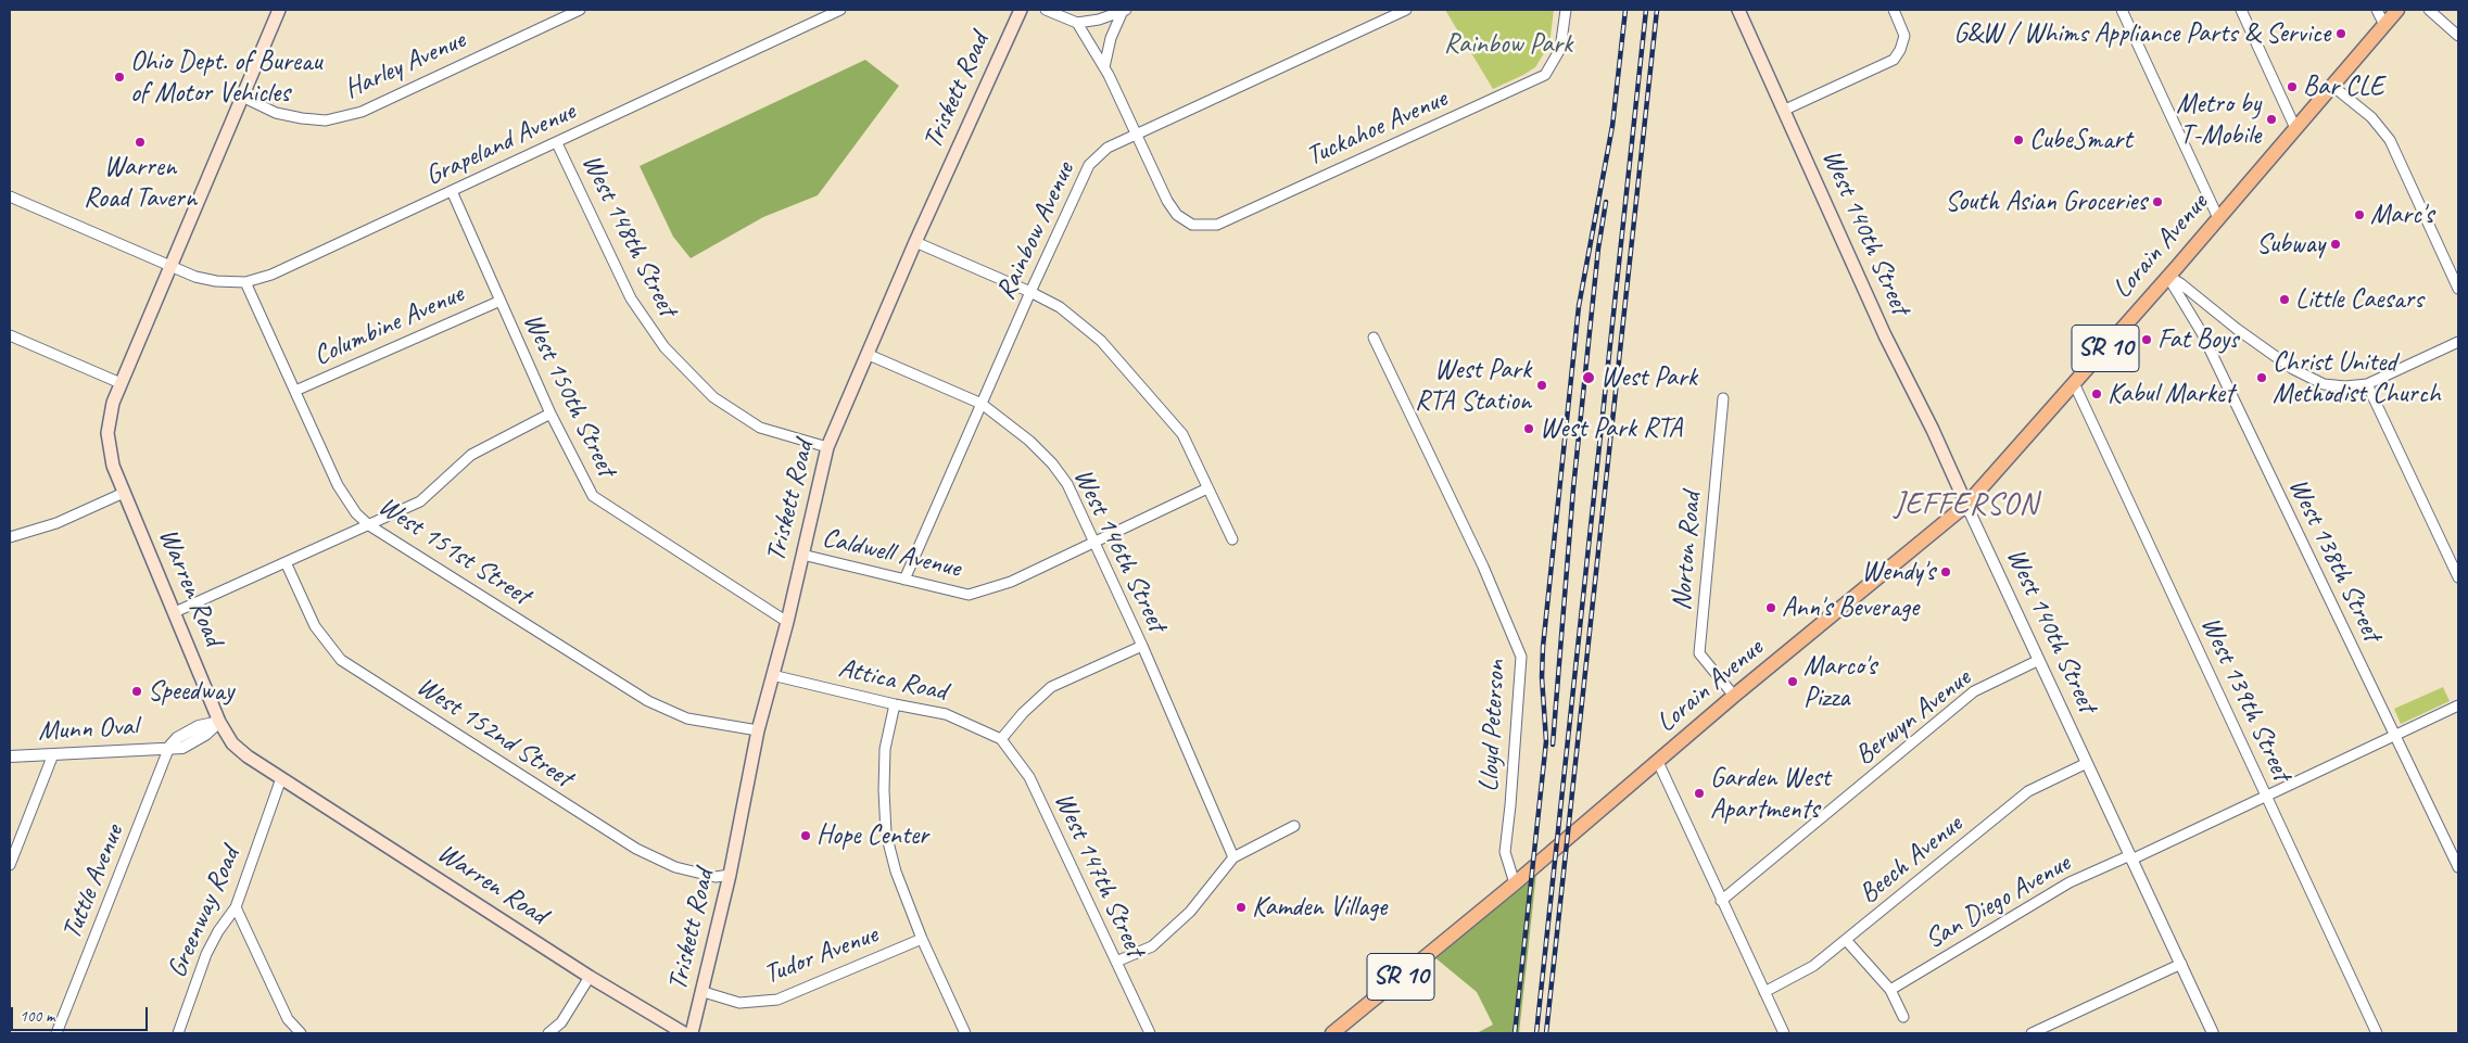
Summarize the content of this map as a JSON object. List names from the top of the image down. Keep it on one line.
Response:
{"streets":{"main road":["Triskett Road","West 140th Street","Lorain Avenue","SR 10","Warren Road"],"street":["Harley Avenue","Tuckahoe Avenue","Grapeland Avenue","Rainbow Avenue","West 148th Street","Columbine Avenue","West 150th Street","West 146th Street","West 151st Street","Norton Road","Caldwell Avenue","West 138th Street","Attica Road","West 139th Street","Berwyn Avenue","Lloyd Peterson","Munn Oval","West 152nd Street","Beech Avenue","West 147th Street","Tuttle Avenue","San Diego Avenue","Greenway Road","Tudor Avenue"]},"crossings":[["Harley Avenue","Warren Road"],["Triskett Road","West 148th Street"],["Triskett Road","West 150th Street"],["Triskett Road","West 146th Street"],["Triskett Road","West 151st Street"],["Triskett Road","Caldwell Avenue"],["Triskett Road","Attica Road"],["Triskett Road","West 152nd Street"],["Triskett Road","Tudor Avenue"],["Tuckahoe Avenue","Rainbow Avenue"],["Grapeland Avenue","West 148th Street"],["Grapeland Avenue","West 150th Street"],["Grapeland Avenue","West 151st Street"],["Grapeland Avenue","Warren Road"],["Rainbow Avenue","West 146th Street"],["Rainbow Avenue","Caldwell Avenue"],["West 140th Street","Lorain Avenue"],["West 140th Street","Berwyn Avenue"],["West 140th Street","Beech Avenue"],["West 140th Street","San Diego Avenue"],["Lorain Avenue","Norton Road"],["Lorain Avenue","West 138th Street"],["Lorain Avenue","West 139th Street"],["Lorain Avenue","Lloyd Peterson"],["Columbine Avenue","West 150th Street"],["Columbine Avenue","West 151st Street"],["West 146th Street","Caldwell Avenue"],["West 138th Street","San Diego Avenue"],["Warren Road","Munn Oval"],["Warren Road","Greenway Road"],["Attica Road","West 147th Street"],["West 139th Street","San Diego Avenue"],["Munn Oval","Tuttle Avenue"]],"districts":["JEFFERSON"],"parks":["Rainbow Park"],"places":["G&W / Whims Appliance Parts & Service","Ohio Dept. of Bureau of Motor Vehicles","Bar CLE","Metro by T-Mobile","CubeSmart","Warren Road Tavern","South Asian Groceries","Marc's","Subway","Little Caesars","Fat Boys","West Park","Christ United Methodist Church","West Park RTA Station","Kabul Market","West Park RTA","Wendy's","Ann's Beverage","Marco's Pizza","Speedway","Garden West Apartments","Hope Center","Kamden Village"],"scale_bar":"100 m"}
